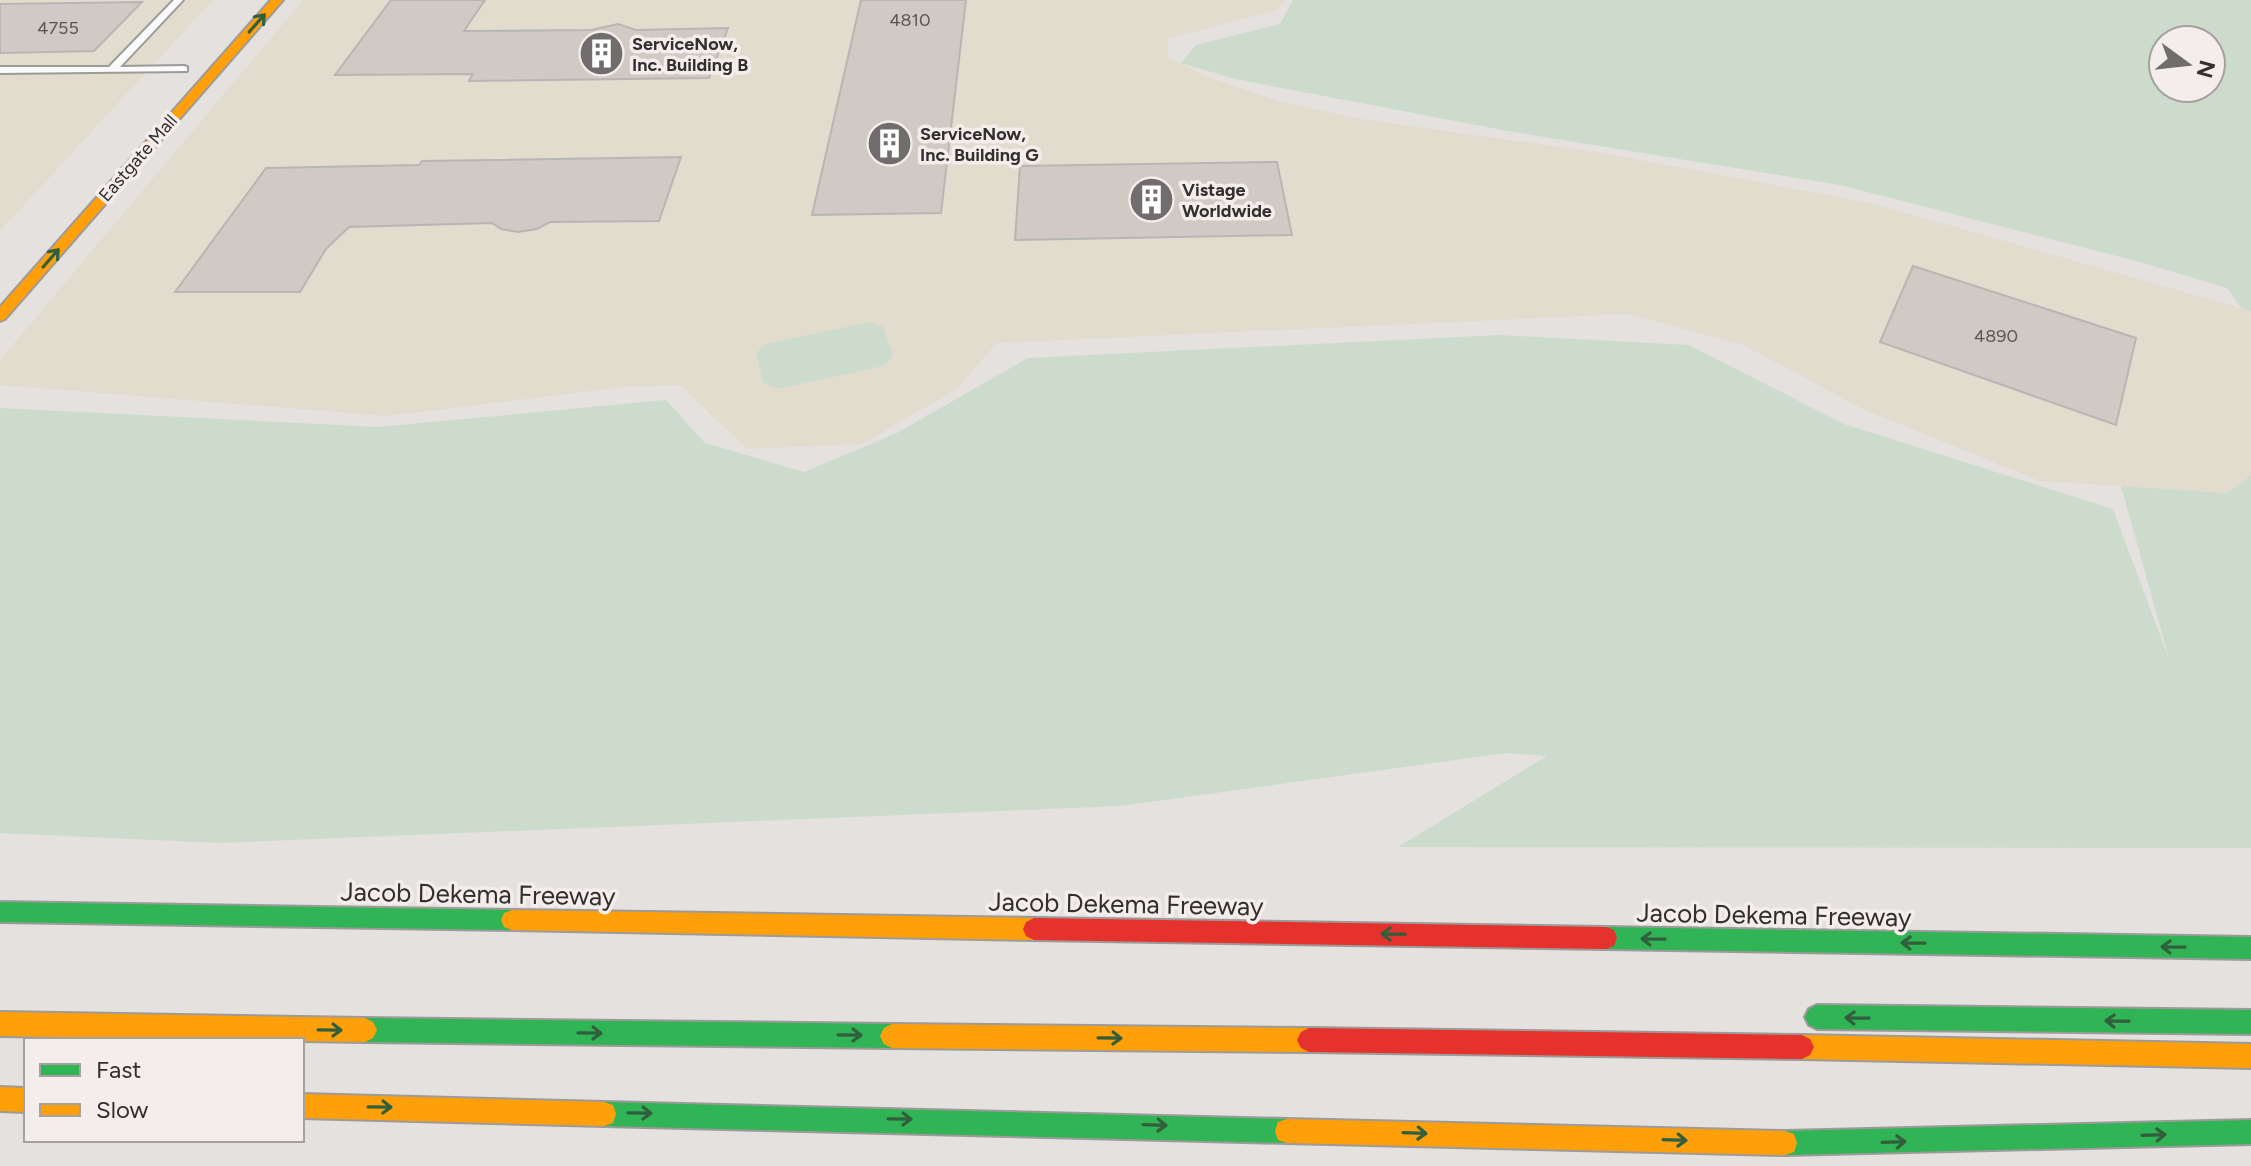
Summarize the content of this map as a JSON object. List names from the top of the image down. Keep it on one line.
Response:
{"streets":{"main road":["Eastgate Mall","Jacob Dekema Freeway"]},"one_way":["Eastgate Mall"],"places":{"building":["ServiceNow, Inc. Building B","ServiceNow, Inc. Building G","Vistage Worldwide"]},"house_numbers":["4810","4755","4890"],"legend":["Fast","Slow"],"north":"right"}
